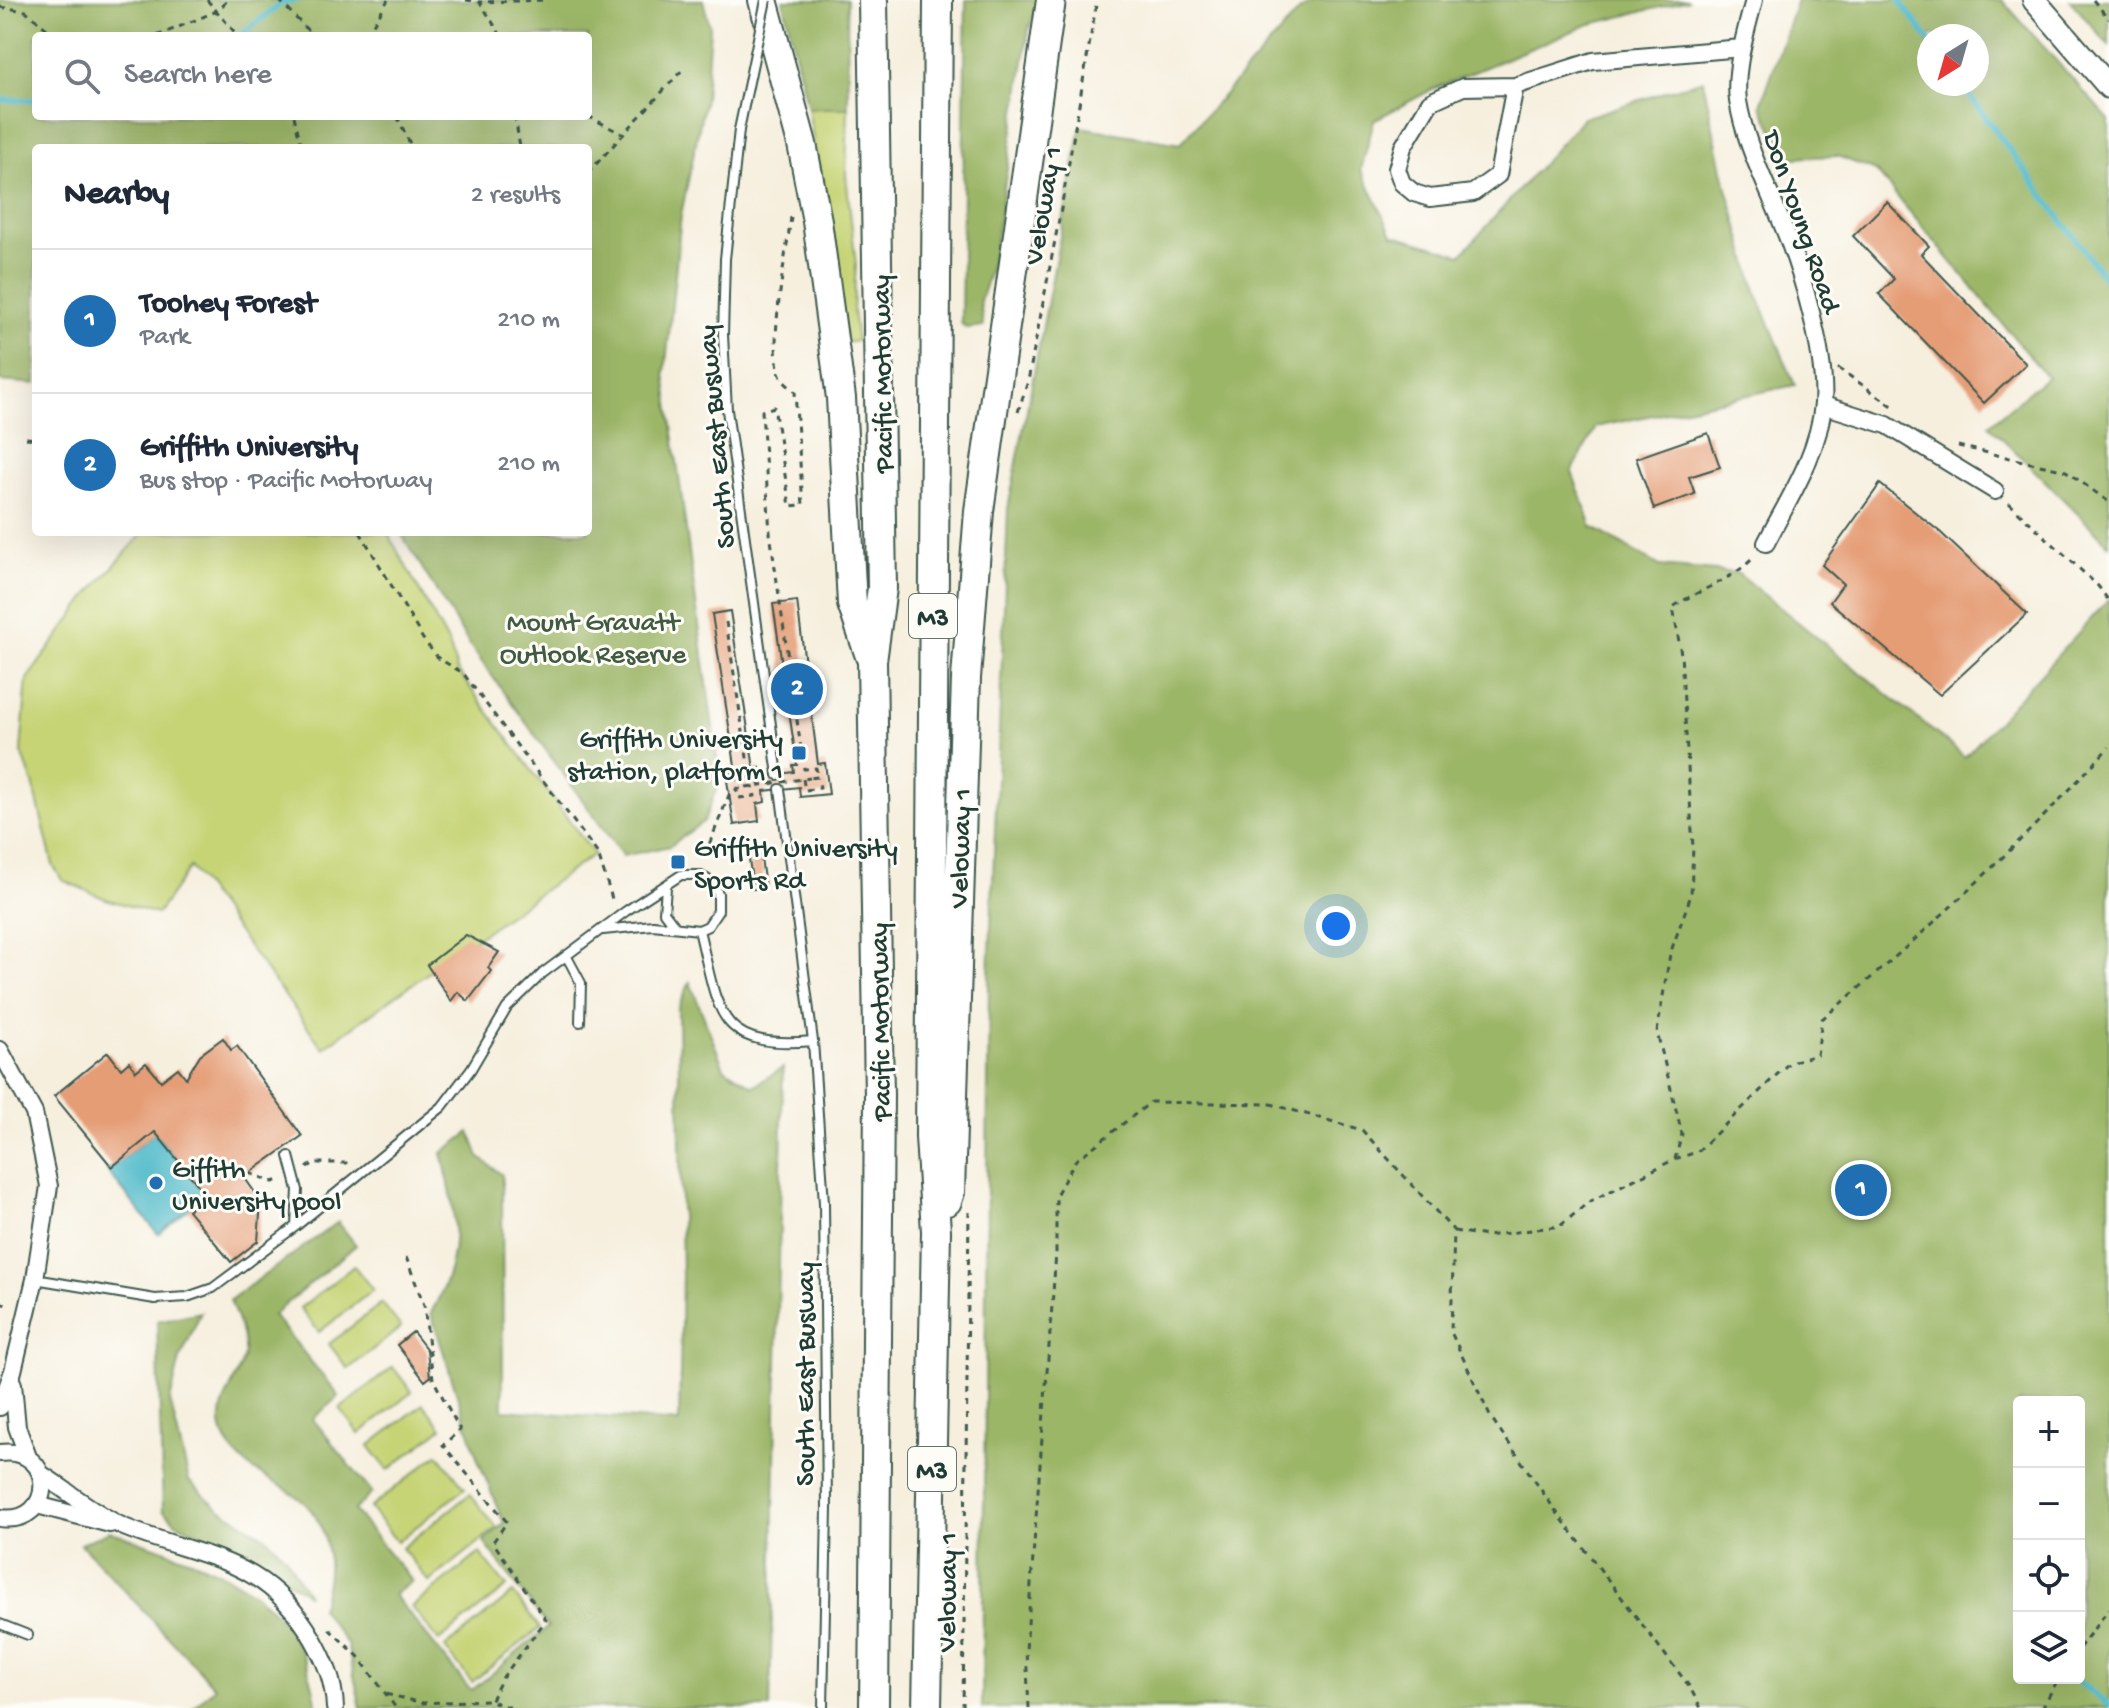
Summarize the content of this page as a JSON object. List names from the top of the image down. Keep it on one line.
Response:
{"streets":{"highway":["Pacific Motorway","M3"],"street":["Don Young Road"],"lane":["South East Busway"],"path":["Veloway 1"]},"parks":["Mount Gravatt Outlook Reserve"],"places":{"transit":["Griffith University station, platform 1","Griffith University Sports Rd"],"other":["Giffith University pool"]},"north":"bottom left","page":{"search":"Search here","heading":["Nearby","2 results"],"list":[{"mark":"1","name":"Toohey Forest","note":"Park","value":"210 m"},{"mark":"2","name":"Griffith University","note":"Bus stop · Pacific Motorway","value":"210 m"}],"pins":["2","1"],"map_buttons":["+","−"]}}
